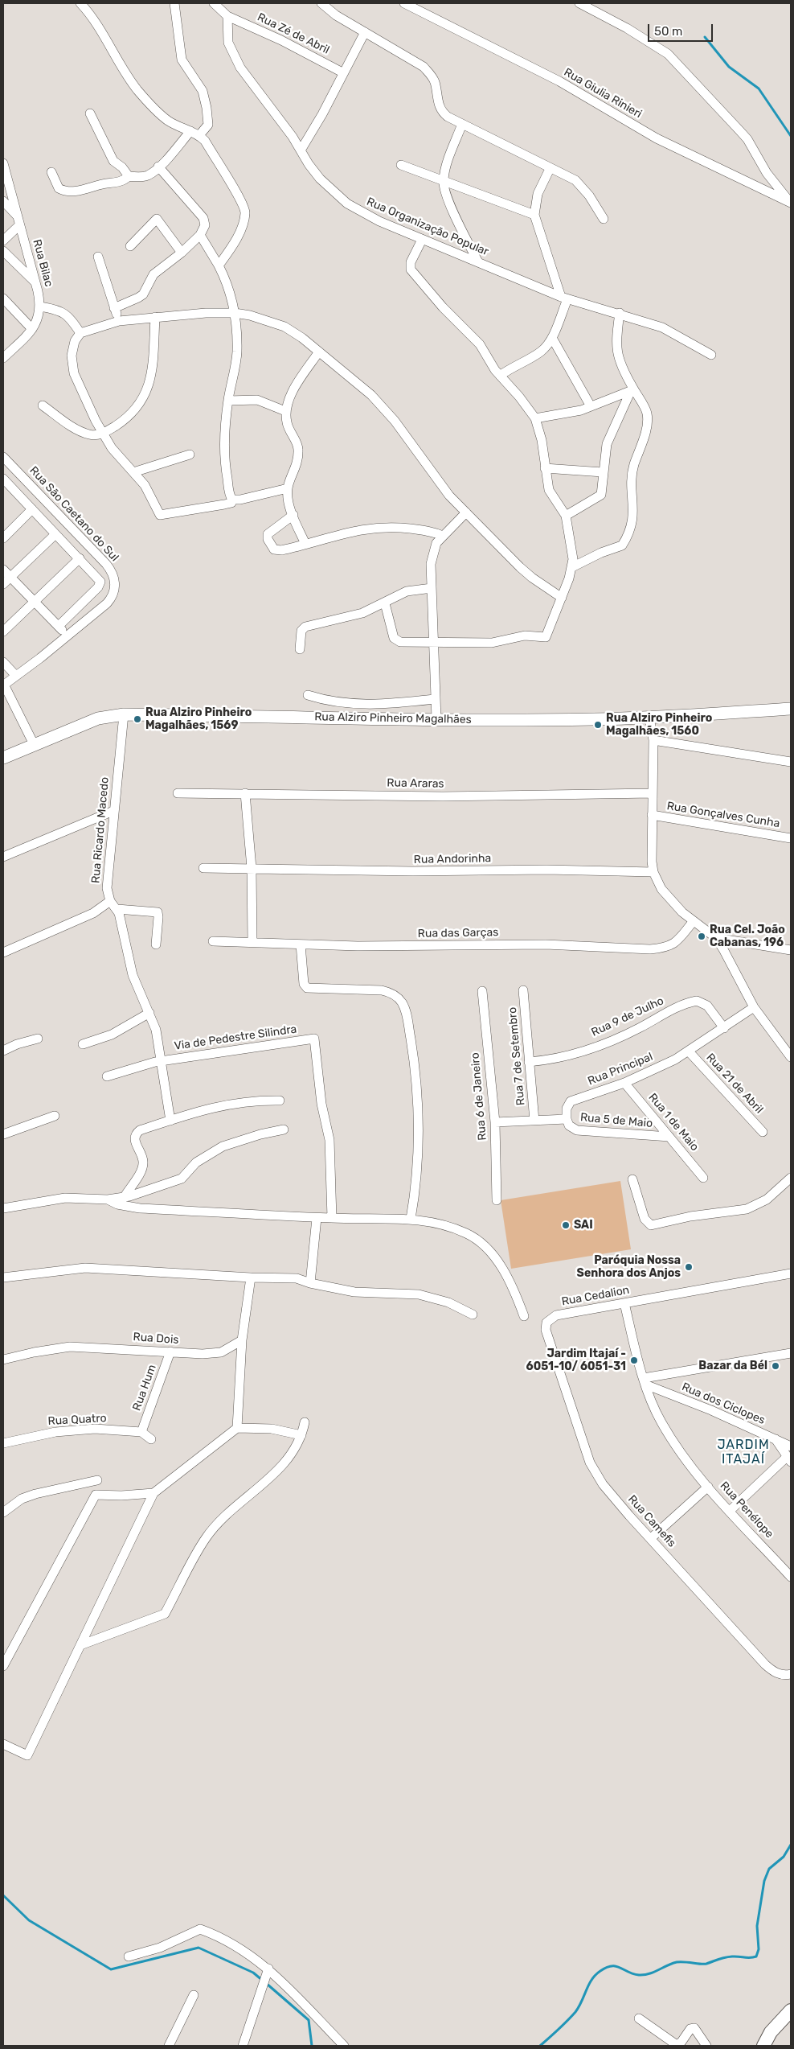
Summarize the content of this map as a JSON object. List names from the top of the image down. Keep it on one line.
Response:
{"streets":{"street":["Rua Zé de Abril","Rua Giulia Rinieri","Rua Organização Popular","Rua Bilac","Rua São Caetano do Sul","Rua Alziro Pinheiro Magalhães","Rua Araras","Rua Gonçalves Cunha","Rua Ricardo Macedo","Rua Andorinha","Rua das Garças","Rua 9 de Julho","Via de Pedestre Silindra","Rua 7 de Setembro","Rua Principal","Rua 21 de Abril","Rua 6 de Janeiro","Rua 5 de Maio","Rua 1 de Maio","Rua Cedalion","Rua Dois","Rua Hum","Rua dos Ciclopes","Rua Quatro","Rua Penélope","Rua Camefis"]},"crossings":[["Rua Zé de Abril","Rua Organização Popular"],["Rua Alziro Pinheiro Magalhães","Rua Ricardo Macedo"],["Rua 9 de Julho","Rua 7 de Setembro"],["Rua 9 de Julho","Rua Principal"],["Rua Principal","Rua 21 de Abril"],["Rua Principal","Rua 5 de Maio"],["Rua Principal","Rua 1 de Maio"],["Rua 5 de Maio","Rua 1 de Maio"],["Rua Cedalion","Rua Penélope"],["Rua Cedalion","Rua Camefis"],["Rua Dois","Rua Hum"],["Rua Hum","Rua Quatro"],["Rua dos Ciclopes","Rua Penélope"]],"districts":["JARDIM ITAJAÍ"],"places":["Rua Alziro Pinheiro Magalhães, 1569","Rua Alziro Pinheiro Magalhães, 1560","Rua Cel. João Cabanas, 196","SAI","Paróquia Nossa Senhora dos Anjos","Jardim Itajaí - 6051-10/ 6051-31","Bazar da Bél"],"scale_bar":"50 m"}
